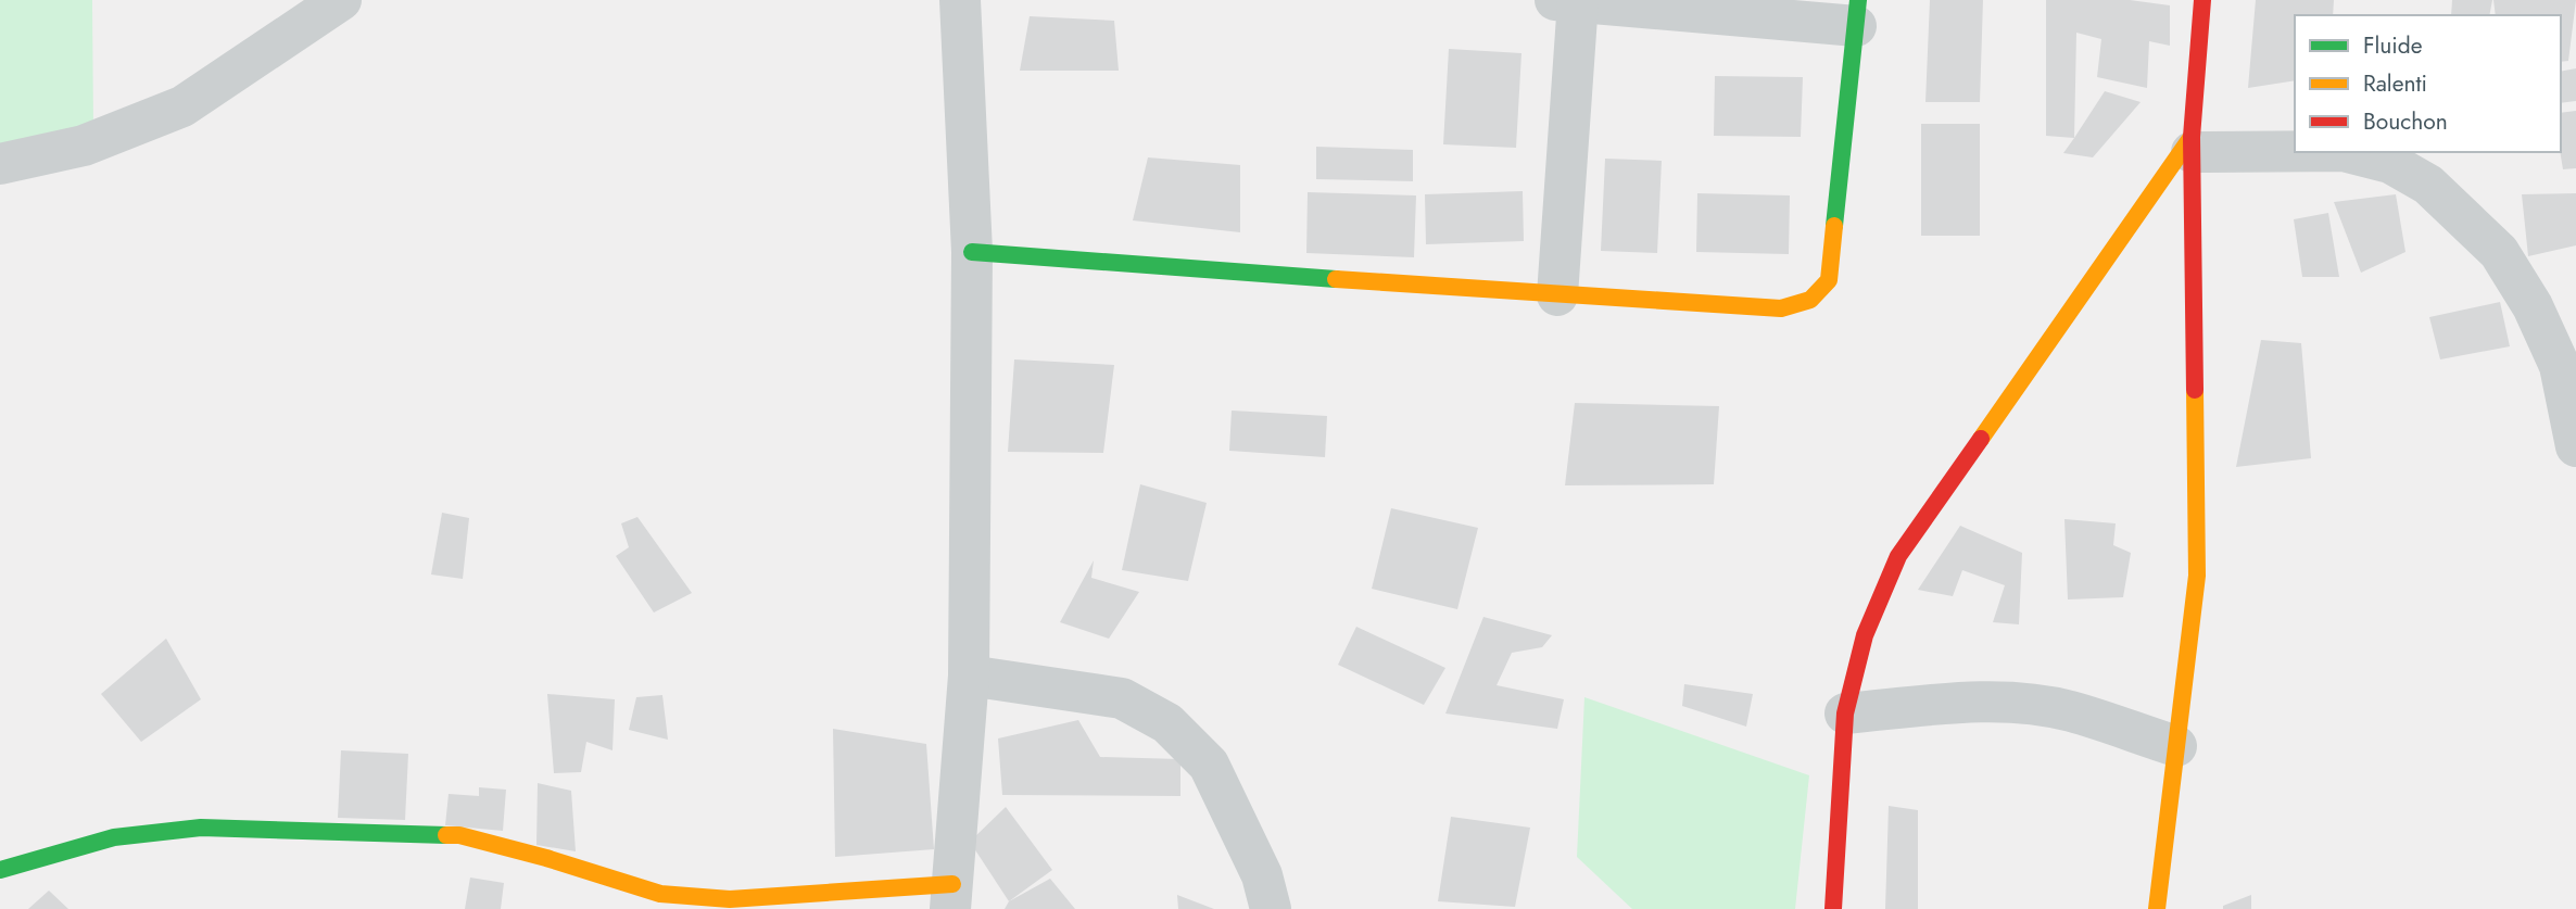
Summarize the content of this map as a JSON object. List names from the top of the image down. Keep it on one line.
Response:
{"legend":["Fluide","Ralenti","Bouchon"]}
